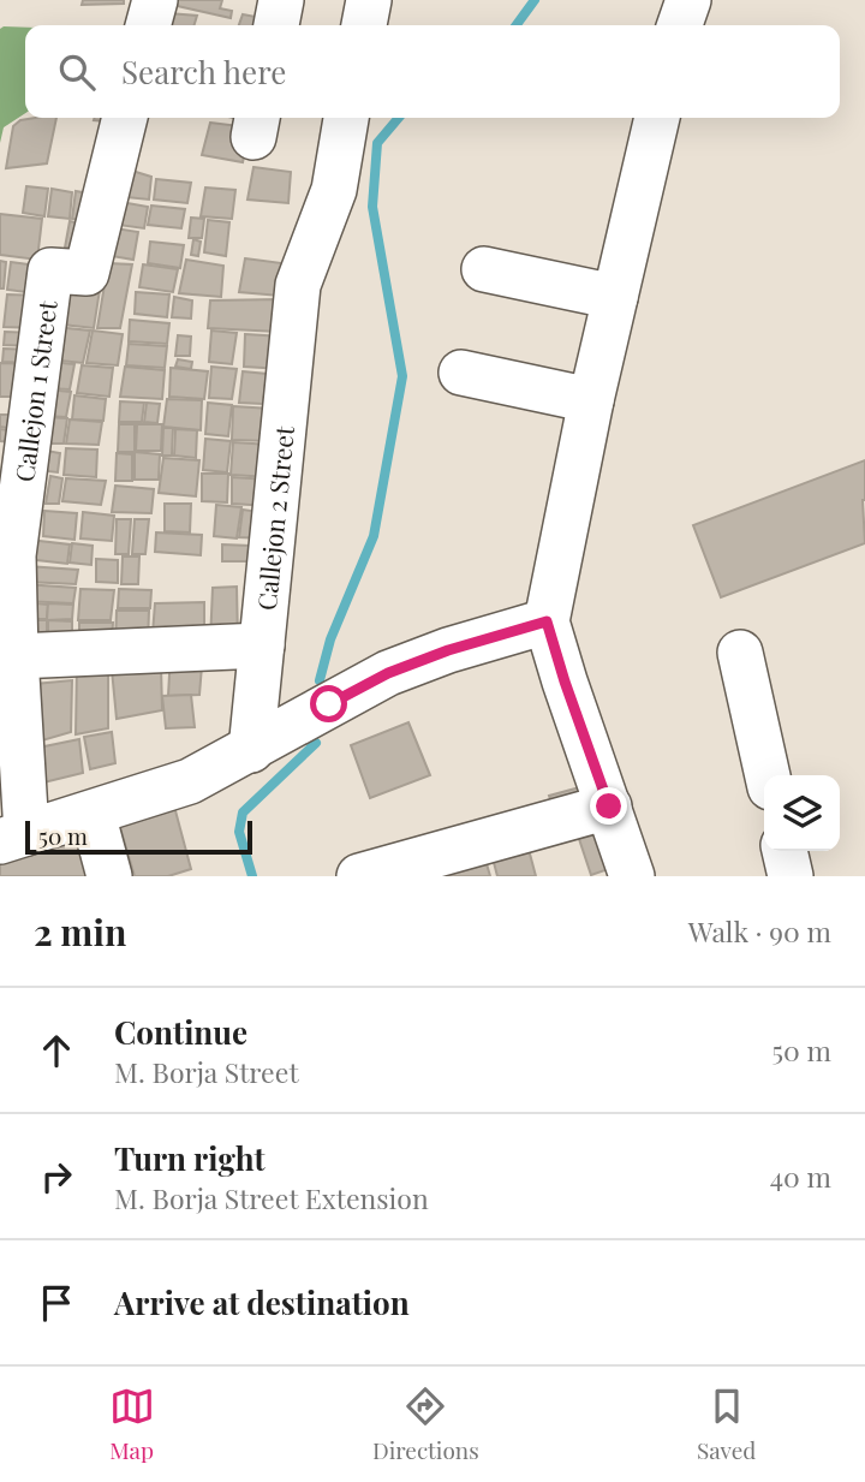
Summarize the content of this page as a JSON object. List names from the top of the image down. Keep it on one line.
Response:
{"streets":{"street":["Callejon 1 Street","Callejon 2 Street"]},"scale_bar":"50 m","page":{"search":"Search here","scale":"50 m","heading":["2 min","Walk · 90 m"],"list":[["Continue","M. Borja Street","50 m"],["Turn right","M. Borja Street Extension","40 m"],"Arrive at destination"],"nav":["Map","Directions","Saved"]}}
